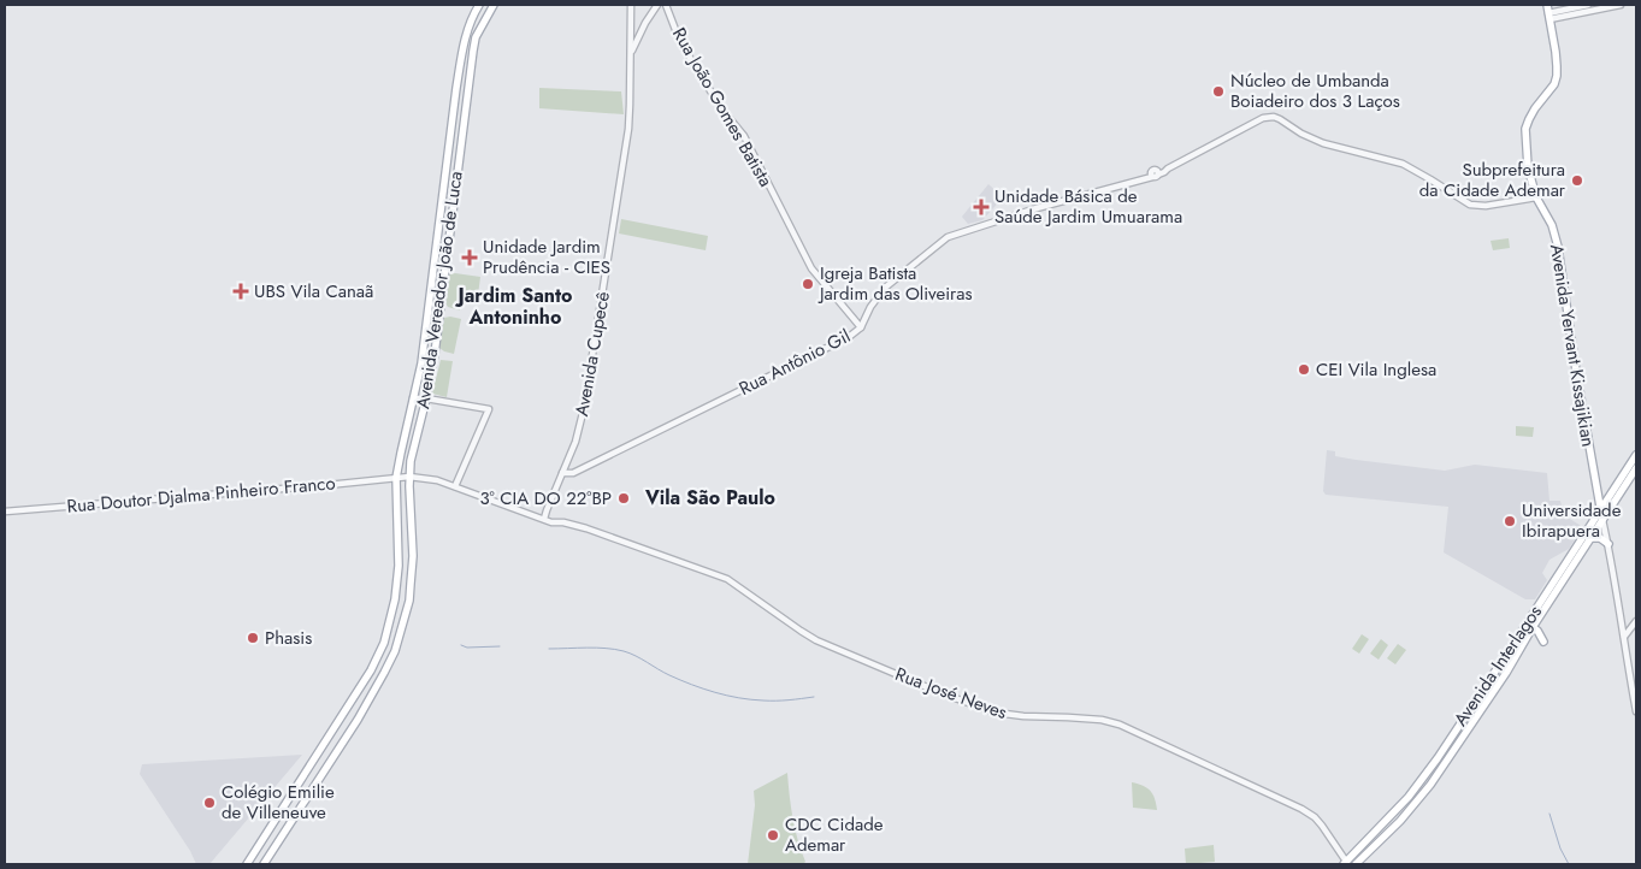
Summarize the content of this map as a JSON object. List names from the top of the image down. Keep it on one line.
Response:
{"streets":{"main road":["Avenida Vereador João de Luca","Avenida Yervant Kissajikian","Avenida Interlagos"],"street":["Rua João Gomes Batista","Avenida Cupecê","Rua Antônio Gil","Rua Doutor Djalma Pinheiro Franco","Rua José Neves"]},"crossings":[["Rua João Gomes Batista","Rua Antônio Gil"],["Avenida Vereador João de Luca","Rua Doutor Djalma Pinheiro Franco"],["Avenida Yervant Kissajikian","Rua Antônio Gil"],["Avenida Yervant Kissajikian","Avenida Interlagos"],["Avenida Cupecê","Rua Antônio Gil"],["Avenida Cupecê","Rua José Neves"],["Avenida Interlagos","Rua José Neves"]],"districts":["Jardim Santo Antoninho","Vila São Paulo"],"places":{"other":["Núcleo de Umbanda Boiadeiro dos 3 Laços","Subprefeitura da Cidade Ademar","Igreja Batista Jardim das Oliveiras","CEI Vila Inglesa","3° CIA DO 22°BP","Universidade Ibirapuera","Phasis","Colégio Emilie de Villeneuve","CDC Cidade Ademar"],"health":["Unidade Básica de Saúde Jardim Umuarama","Unidade Jardim Prudência - CIES","UBS Vila Canaã"]}}
